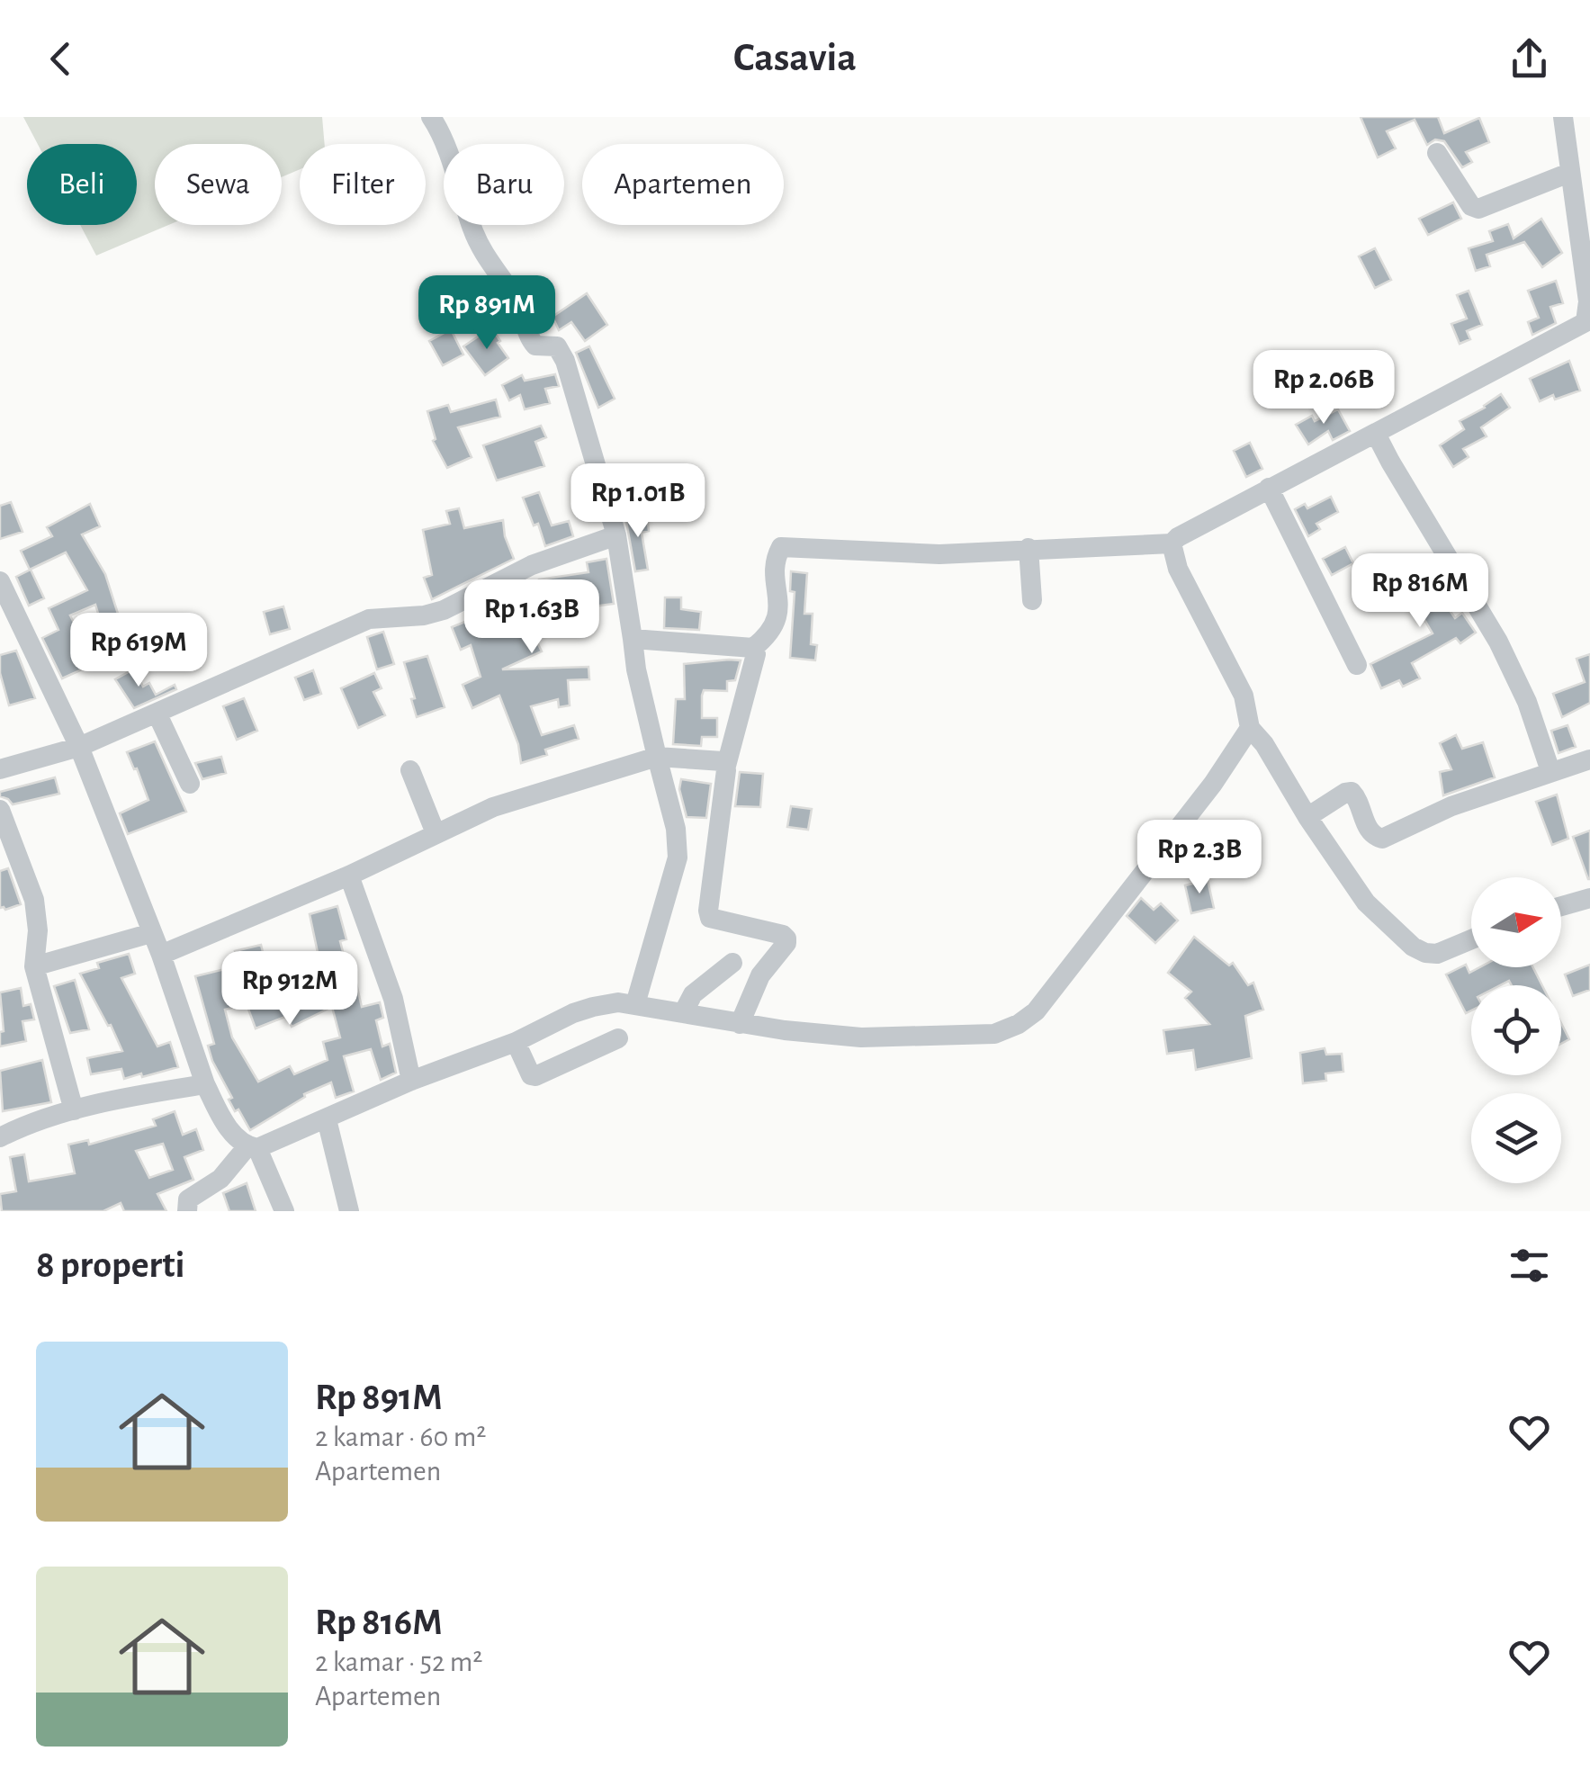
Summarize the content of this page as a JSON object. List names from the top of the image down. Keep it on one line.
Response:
{"north":"right","page":{"header":"Casavia","chip":["Beli","Sewa","Filter","Baru","Apartemen"],"price":["Rp 891M","Rp 2.06B","Rp 1.01B","Rp 816M","Rp 1.63B","Rp 619M","Rp 2.3B","Rp 912M"],"heading":"8 properti","list":[{"name":"Rp 891M","note":"2 kamar · 60 m² · Apartemen"},{"name":"Rp 816M","note":"2 kamar · 52 m² · Apartemen"}]}}
